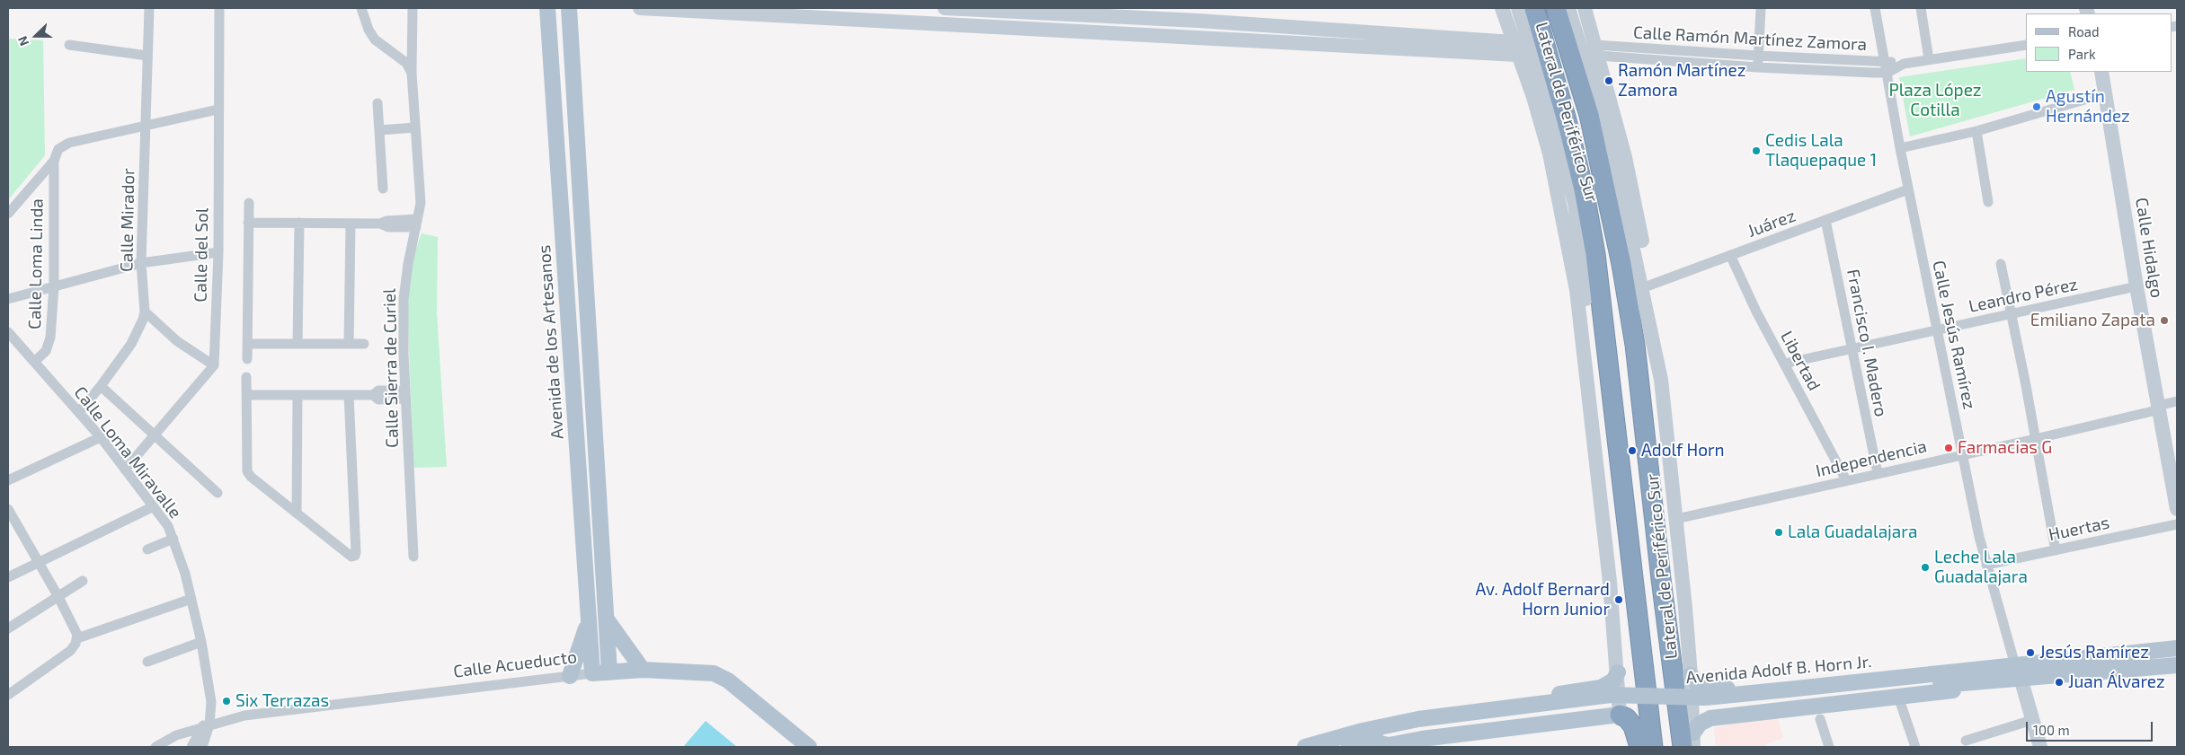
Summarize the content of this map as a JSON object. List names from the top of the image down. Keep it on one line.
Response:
{"streets":{"main road":["Avenida de los Artesanos","Calle Acueducto","Avenida Adolf B. Horn Jr."],"street":["Calle Ramón Martínez Zamora","Lateral de Periférico Sur","Calle Mirador","Juárez","Calle Hidalgo","Calle del Sol","Calle Loma Linda","Leandro Pérez","Calle Jesús Ramírez","Francisco I. Madero","Libertad","Calle Sierra de Curiel","Calle Loma Miravalle","Independencia","Huertas"]},"crossings":[["Calle Ramón Martínez Zamora","Lateral de Periférico Sur"],["Calle Ramón Martínez Zamora","Calle Jesús Ramírez"],["Lateral de Periférico Sur","Independencia"],["Calle Mirador","Calle Loma Miravalle"],["Juárez","Calle Jesús Ramírez"],["Juárez","Francisco I. Madero"],["Juárez","Libertad"],["Calle Hidalgo","Leandro Pérez"],["Calle Hidalgo","Independencia"],["Calle Loma Linda","Calle Loma Miravalle"],["Leandro Pérez","Calle Jesús Ramírez"],["Leandro Pérez","Francisco I. Madero"],["Leandro Pérez","Libertad"],["Calle Jesús Ramírez","Independencia"],["Calle Jesús Ramírez","Huertas"],["Calle Jesús Ramírez","Avenida Adolf B. Horn Jr."],["Avenida de los Artesanos","Calle Acueducto"],["Francisco I. Madero","Independencia"],["Libertad","Independencia"],["Calle Loma Miravalle","Calle Acueducto"]],"parks":["Plaza López Cotilla"],"places":["Ramón Martínez Zamora","Agustín Hernández","Cedis Lala Tlaquepaque 1","Emiliano Zapata","Farmacias G","Adolf Horn","Lala Guadalajara","Leche Lala Guadalajara","Av. Adolf Bernard Horn Junior","Jesús Ramírez","Juan Álvarez","Six Terrazas"],"legend":["Road","Park"],"scale_bar":"100 m","north":"left"}
